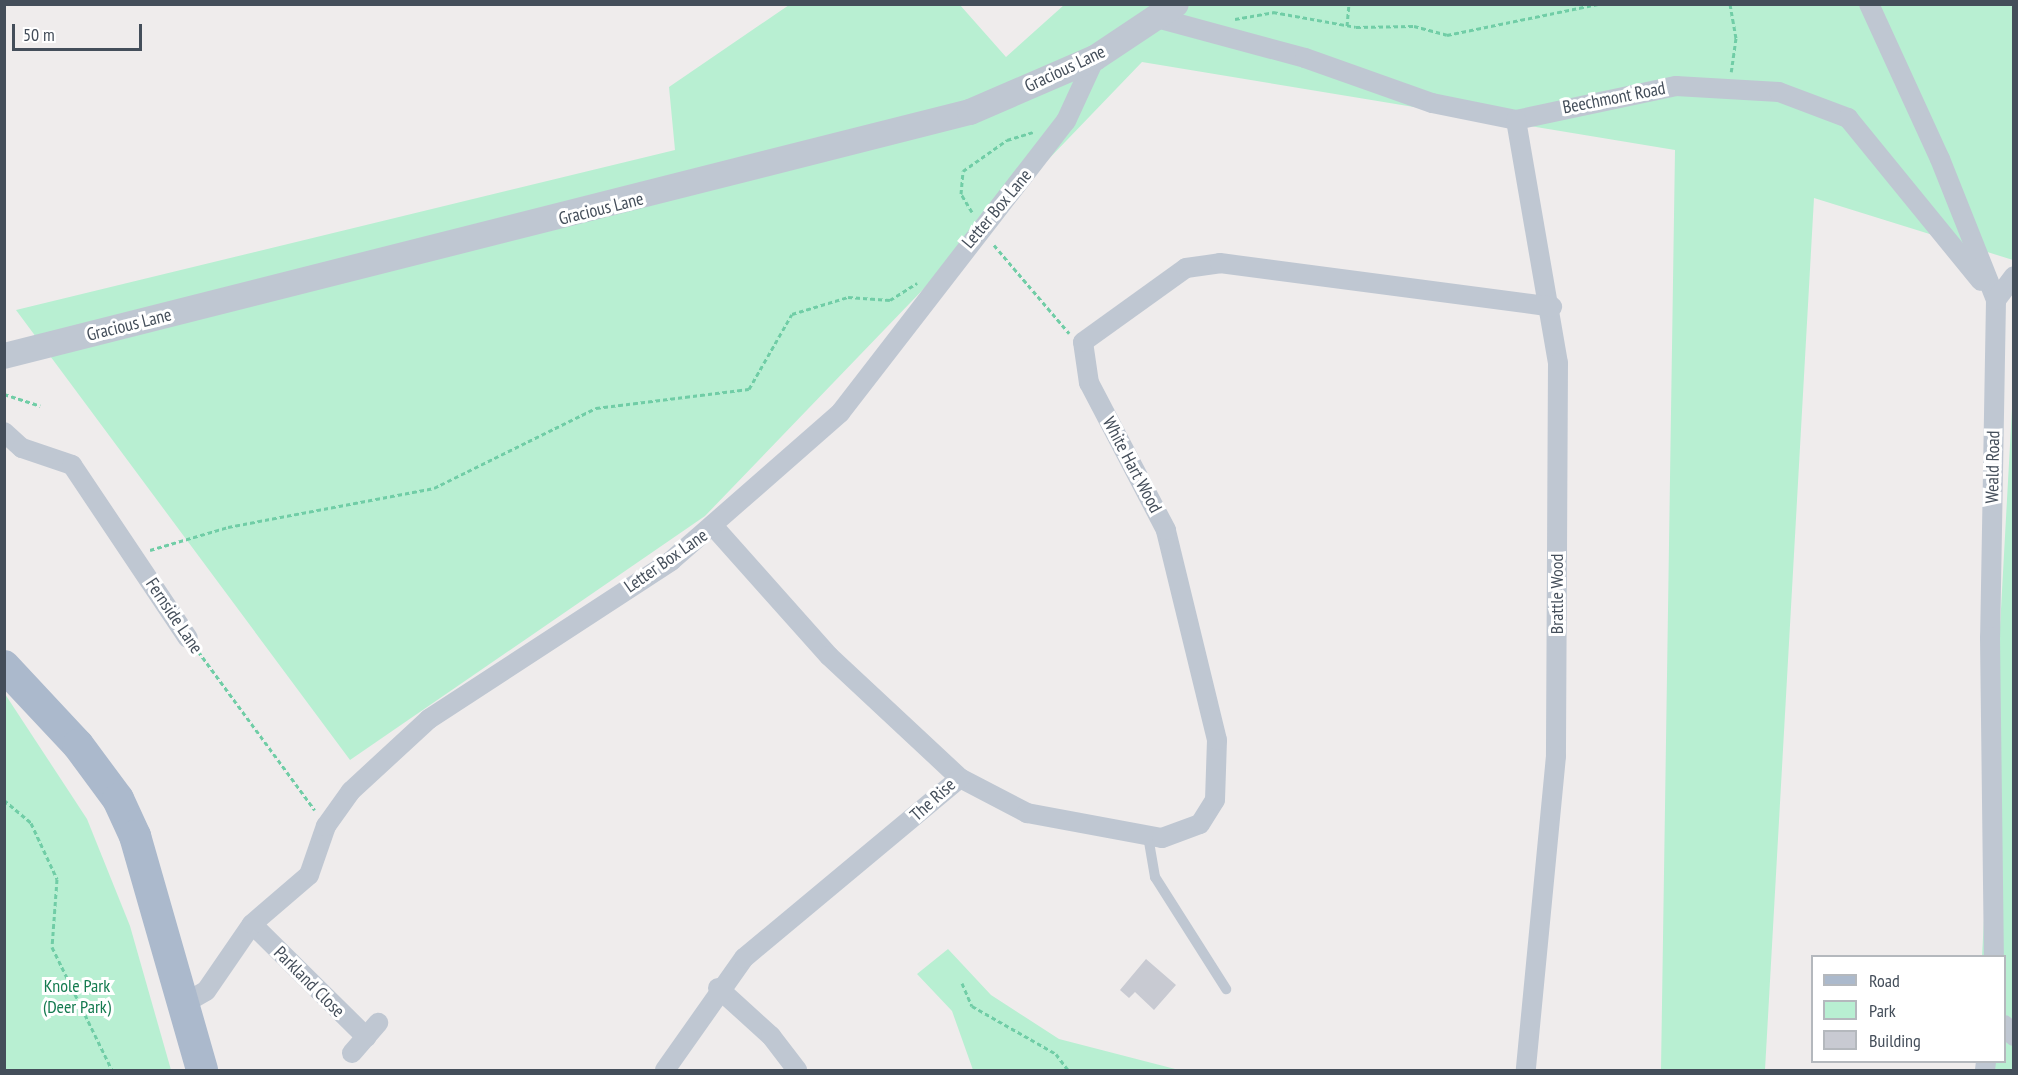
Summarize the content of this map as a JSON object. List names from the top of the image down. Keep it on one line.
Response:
{"streets":{"street":["Gracious Lane","Beechmont Road","Letter Box Lane","White Hart Wood","Weald Road","Brattle Wood","Fernside Lane","The Rise","Parkland Close"]},"crossings":[["Gracious Lane","Beechmont Road"],["Gracious Lane","Letter Box Lane"],["Beechmont Road","Weald Road"],["Beechmont Road","Brattle Wood"],["Letter Box Lane","Fernside Lane"],["Letter Box Lane","The Rise"],["Letter Box Lane","Parkland Close"],["White Hart Wood","The Rise"]],"parks":["Knole Park (Deer Park)"],"legend":["Road","Park","Building"],"scale_bar":"50 m"}
